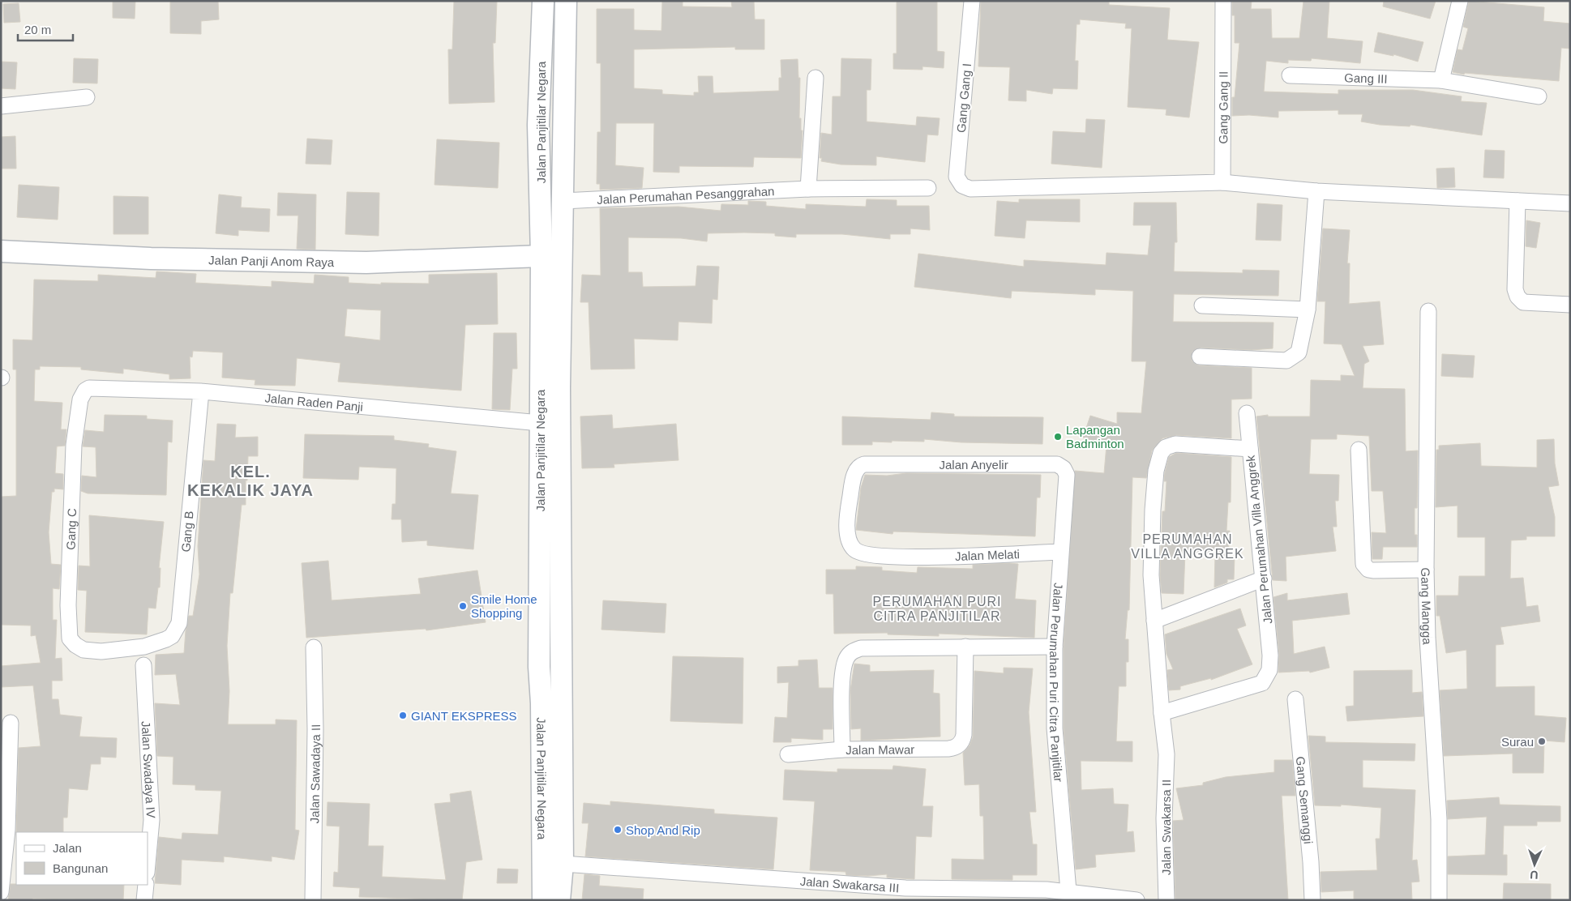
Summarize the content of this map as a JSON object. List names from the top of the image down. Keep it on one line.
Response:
{"streets":{"main road":["Jalan Panjitilar Negara","Jalan Panji Anom Raya"],"street":["Gang III","Gang Gang I","Gang Gang II","Jalan Perumahan Pesanggrahan","Jalan Raden Panji","Jalan Anyelir","Gang C","Gang B","Jalan Perumahan Villa Anggrek","Jalan Melati","Gang Mangga","Jalan Perumahan Puri Citra Panjitilar","Jalan Mawar","Jalan Swadaya IV","Jalan Sawadaya II","Gang Semanggi","Jalan Swakarsa II","Jalan Swakarsa III"]},"crossings":[["Gang Gang I","Gang Gang II"],["Jalan Panjitilar Negara","Jalan Panji Anom Raya"],["Jalan Panjitilar Negara","Jalan Raden Panji"],["Jalan Raden Panji","Gang C"],["Jalan Raden Panji","Gang B"],["Jalan Anyelir","Jalan Melati"],["Jalan Anyelir","Jalan Perumahan Puri Citra Panjitilar"],["Gang C","Gang B"],["Jalan Perumahan Villa Anggrek","Jalan Swakarsa II"],["Jalan Melati","Jalan Perumahan Puri Citra Panjitilar"],["Jalan Perumahan Puri Citra Panjitilar","Jalan Mawar"],["Jalan Perumahan Puri Citra Panjitilar","Jalan Swakarsa III"]],"districts":["KEL. KEKALIK JAYA","PERUMAHAN VILLA ANGGREK","PERUMAHAN PURI CITRA PANJITILAR"],"places":["Lapangan Badminton","Smile Home Shopping","GIANT EKSPRESS","Surau","Shop And Rip"],"legend":["Jalan","Bangunan"],"scale_bar":"20 m","north":"bottom"}
